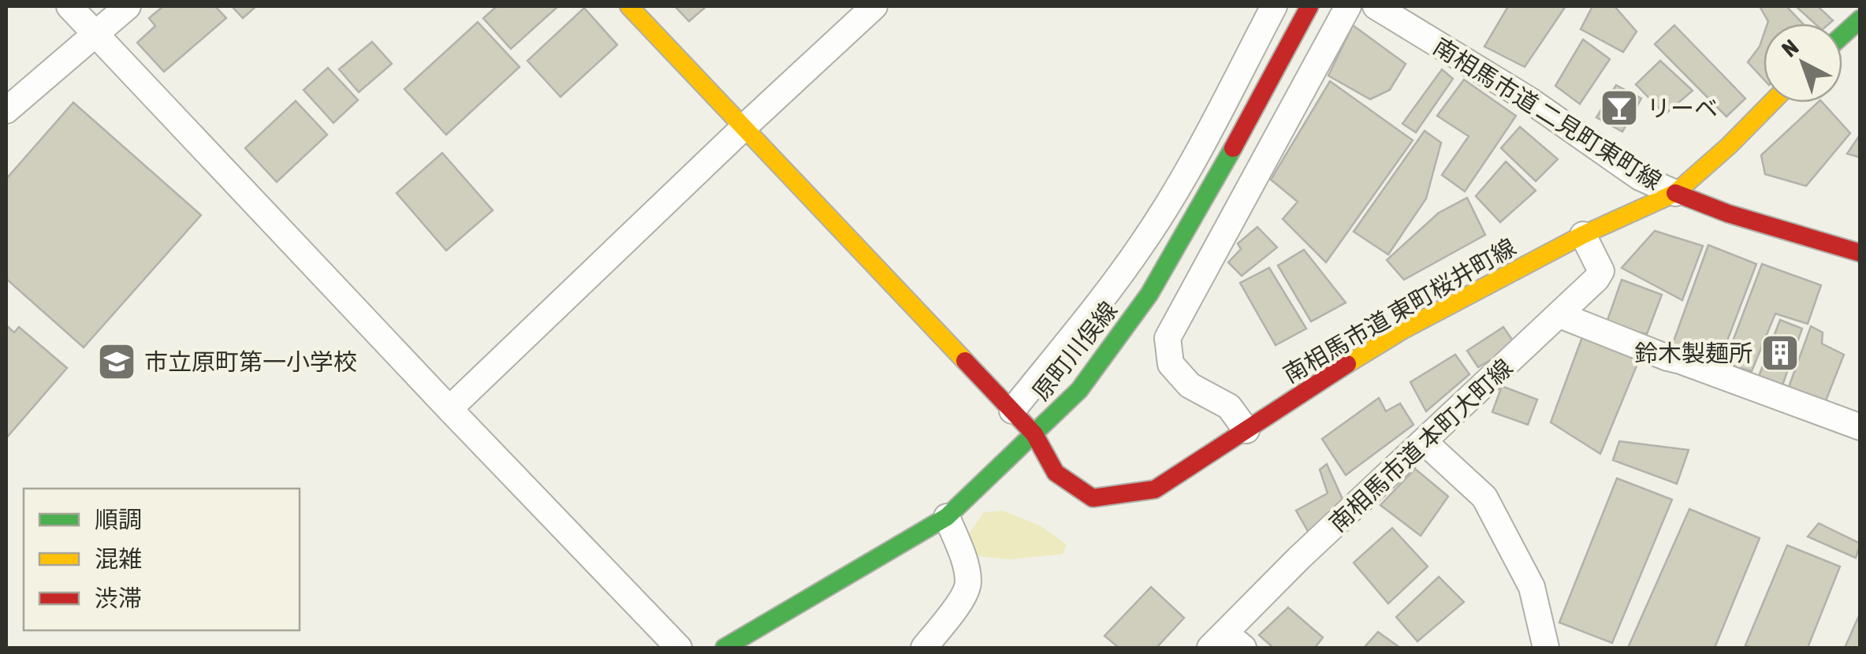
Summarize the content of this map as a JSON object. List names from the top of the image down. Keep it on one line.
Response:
{"streets":{"street":["南相馬市道 二見町東町線","南相馬市道 東町桜井町線","原町川俣線","南相馬市道 本町大町線"]},"crossings":[["南相馬市道 二見町東町線","南相馬市道 東町桜井町線"],["南相馬市道 東町桜井町線","原町川俣線"],["南相馬市道 東町桜井町線","南相馬市道 本町大町線"]],"places":{"bar":["リーベ"],"building":["鈴木製麺所"],"school or university":["市立原町第一小学校"]},"legend":["順調","混雑","渋滞"],"north":"top left"}
